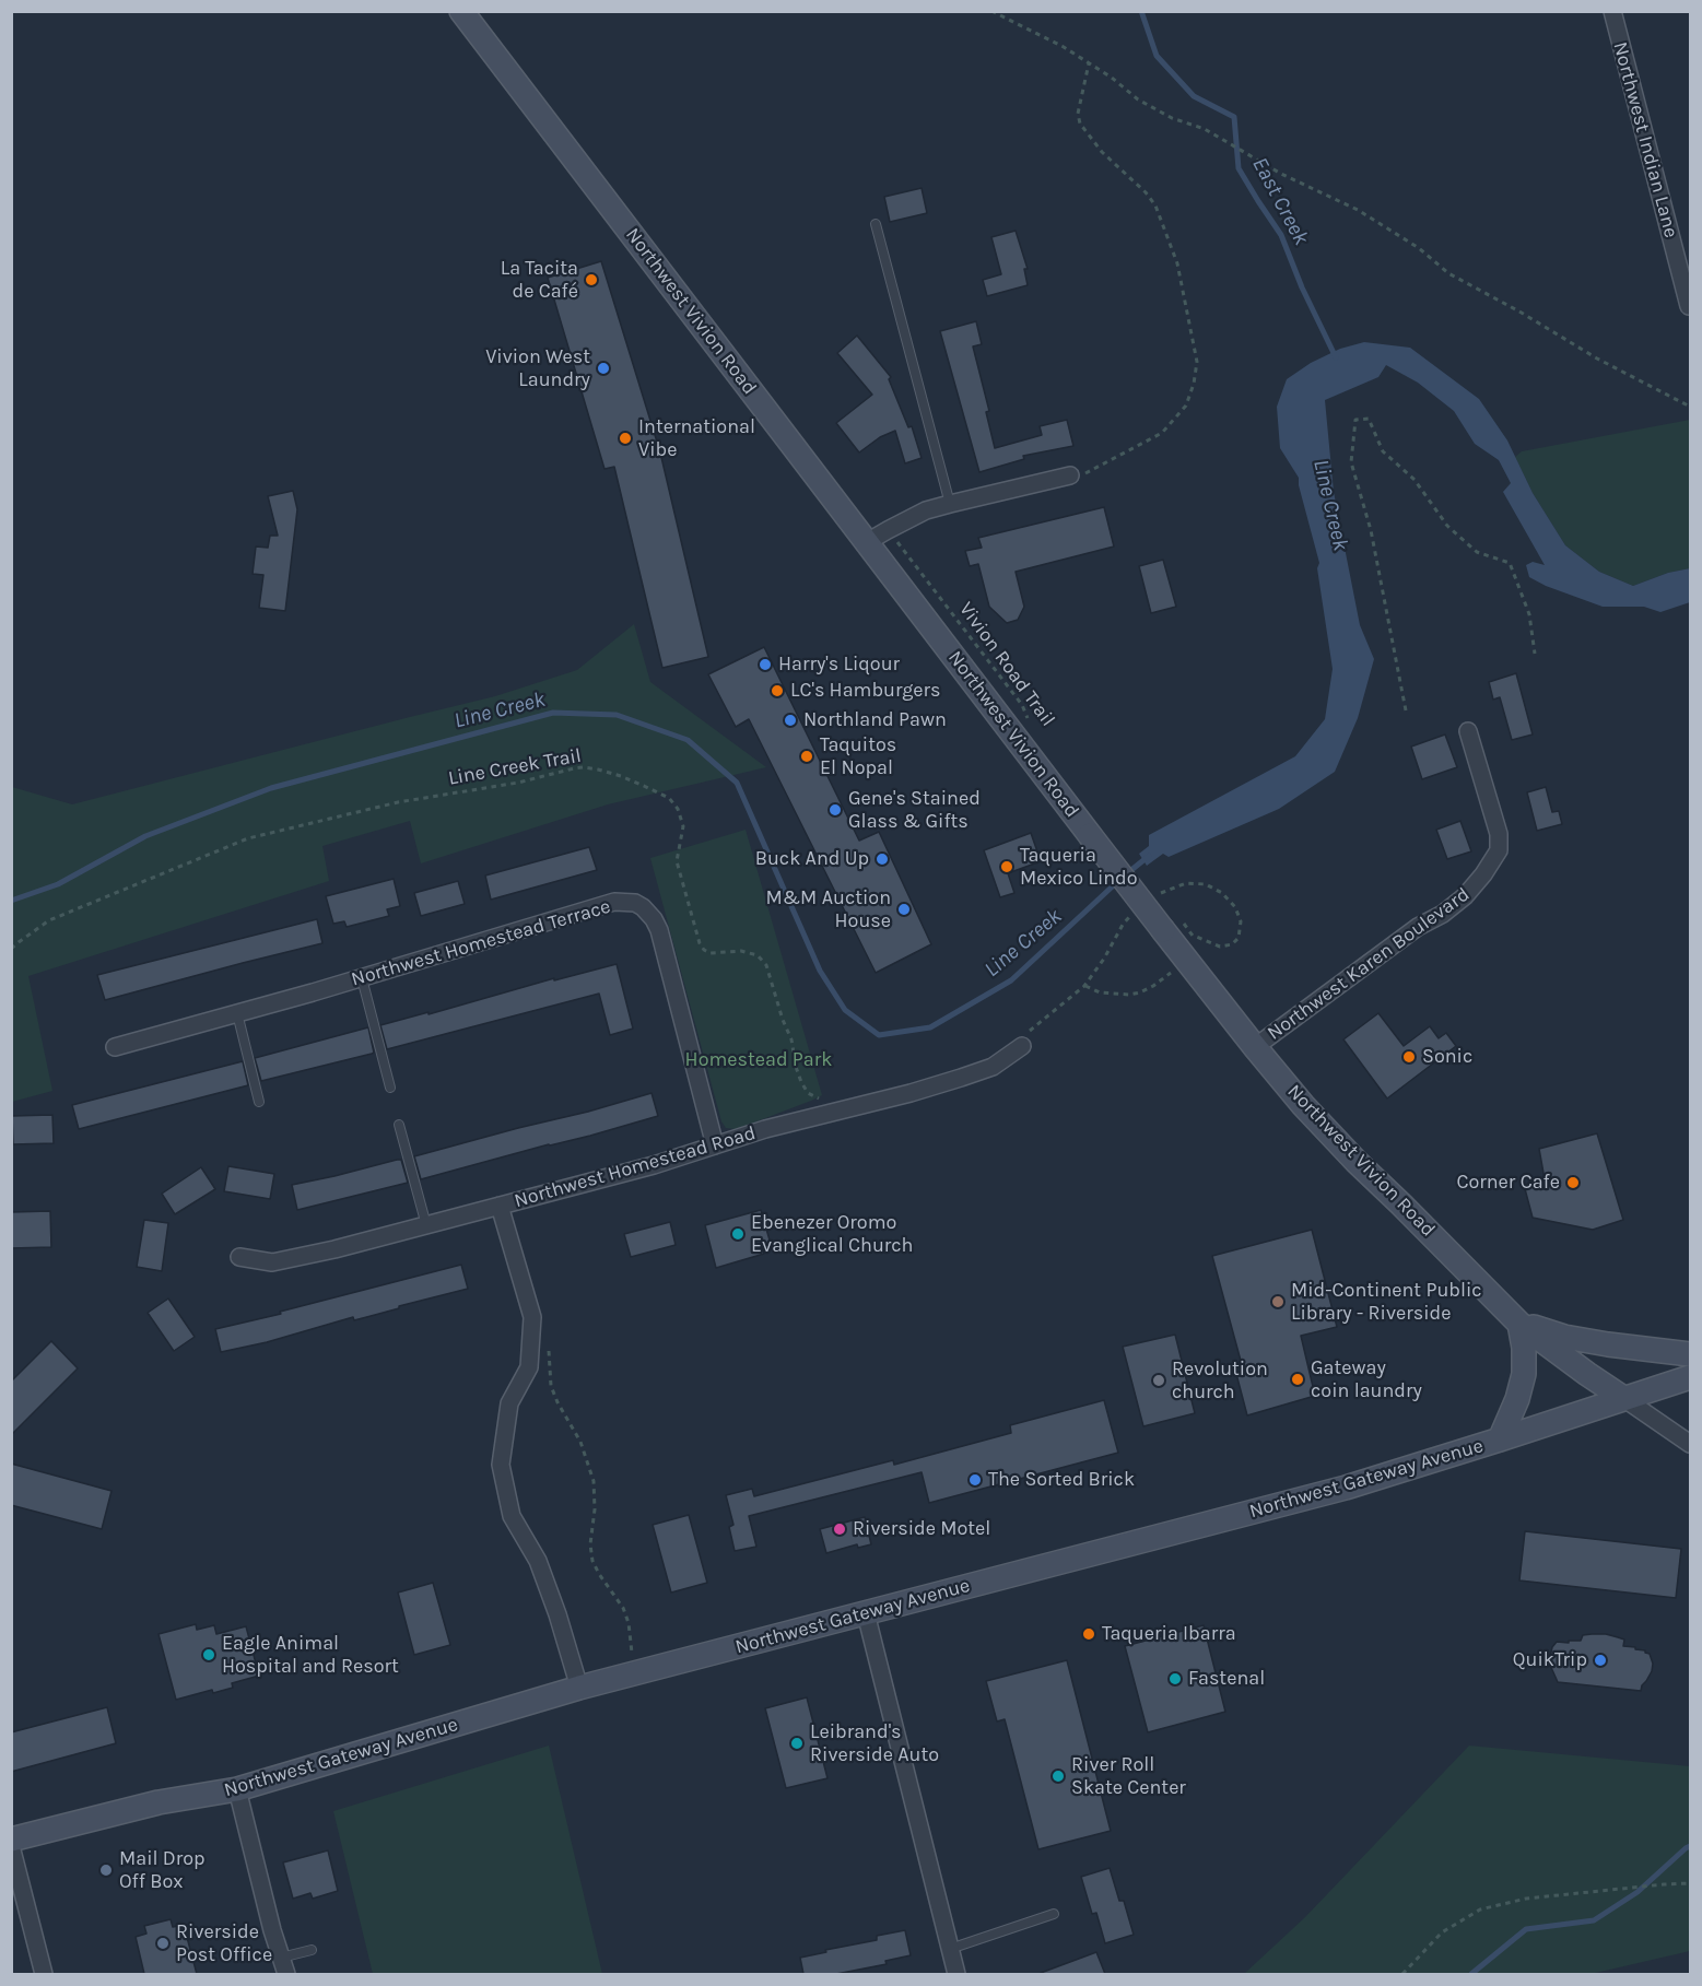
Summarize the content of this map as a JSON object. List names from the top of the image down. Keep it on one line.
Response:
{"streets":{"main road":["Northwest Vivion Road","Northwest Gateway Avenue"],"street":["Northwest Indian Lane","Northwest Homestead Terrace","Northwest Karen Boulevard","Northwest Homestead Road"],"path":["Vivion Road Trail","Line Creek Trail"]},"crossings":[["Northwest Vivion Road","Northwest Karen Boulevard"],["Northwest Vivion Road","Northwest Gateway Avenue"],["Northwest Homestead Terrace","Northwest Homestead Road"]],"water":["East Creek","Line Creek"],"parks":["Homestead Park"],"places":["La Tacita de Café","Vivion West Laundry","International Vibe","Harry's Liqour","LC's Hamburgers","Northland Pawn","Taquitos El Nopal","Gene's Stained Glass & Gifts","Buck And Up","Taqueria Mexico Lindo","M&M Auction House","Sonic","Corner Cafe","Ebenezer Oromo Evanglical Church","Mid-Continent Public Library - Riverside","Gateway coin laundry","Revolution church","The Sorted Brick","Riverside Motel","Taqueria Ibarra","Eagle Animal Hospital and Resort","QuikTrip","Fastenal","Leibrand's Riverside Auto","River Roll Skate Center","Mail Drop Off Box","Riverside Post Office"]}
